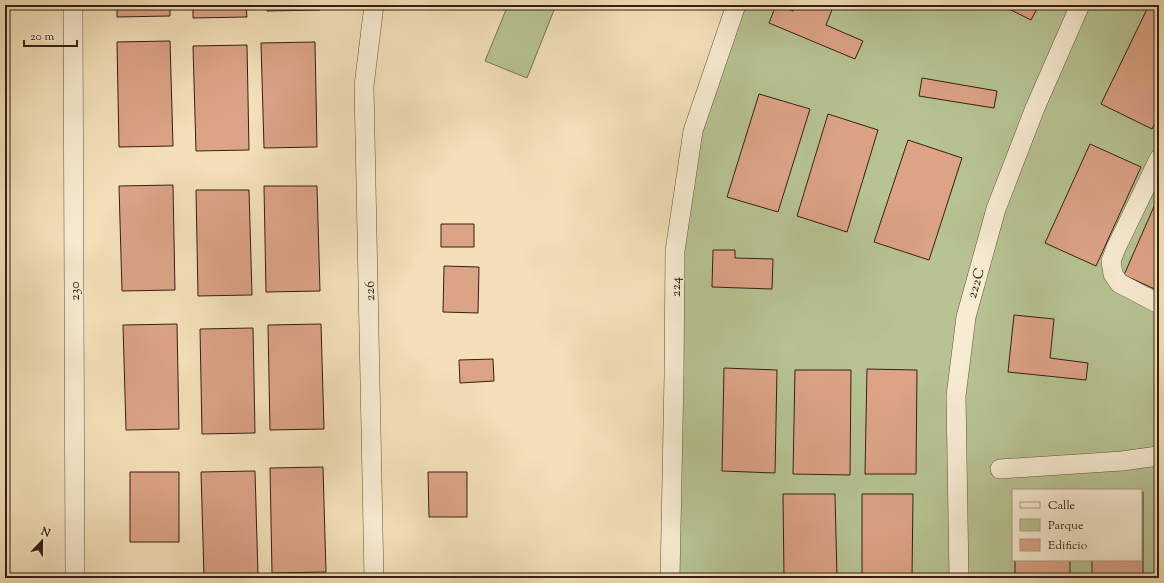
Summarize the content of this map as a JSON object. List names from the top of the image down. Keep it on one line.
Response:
{"streets":{"street":["222C","224","230","226"]},"legend":["Calle","Parque","Edificio"],"scale_bar":"20 m","north":"top"}
